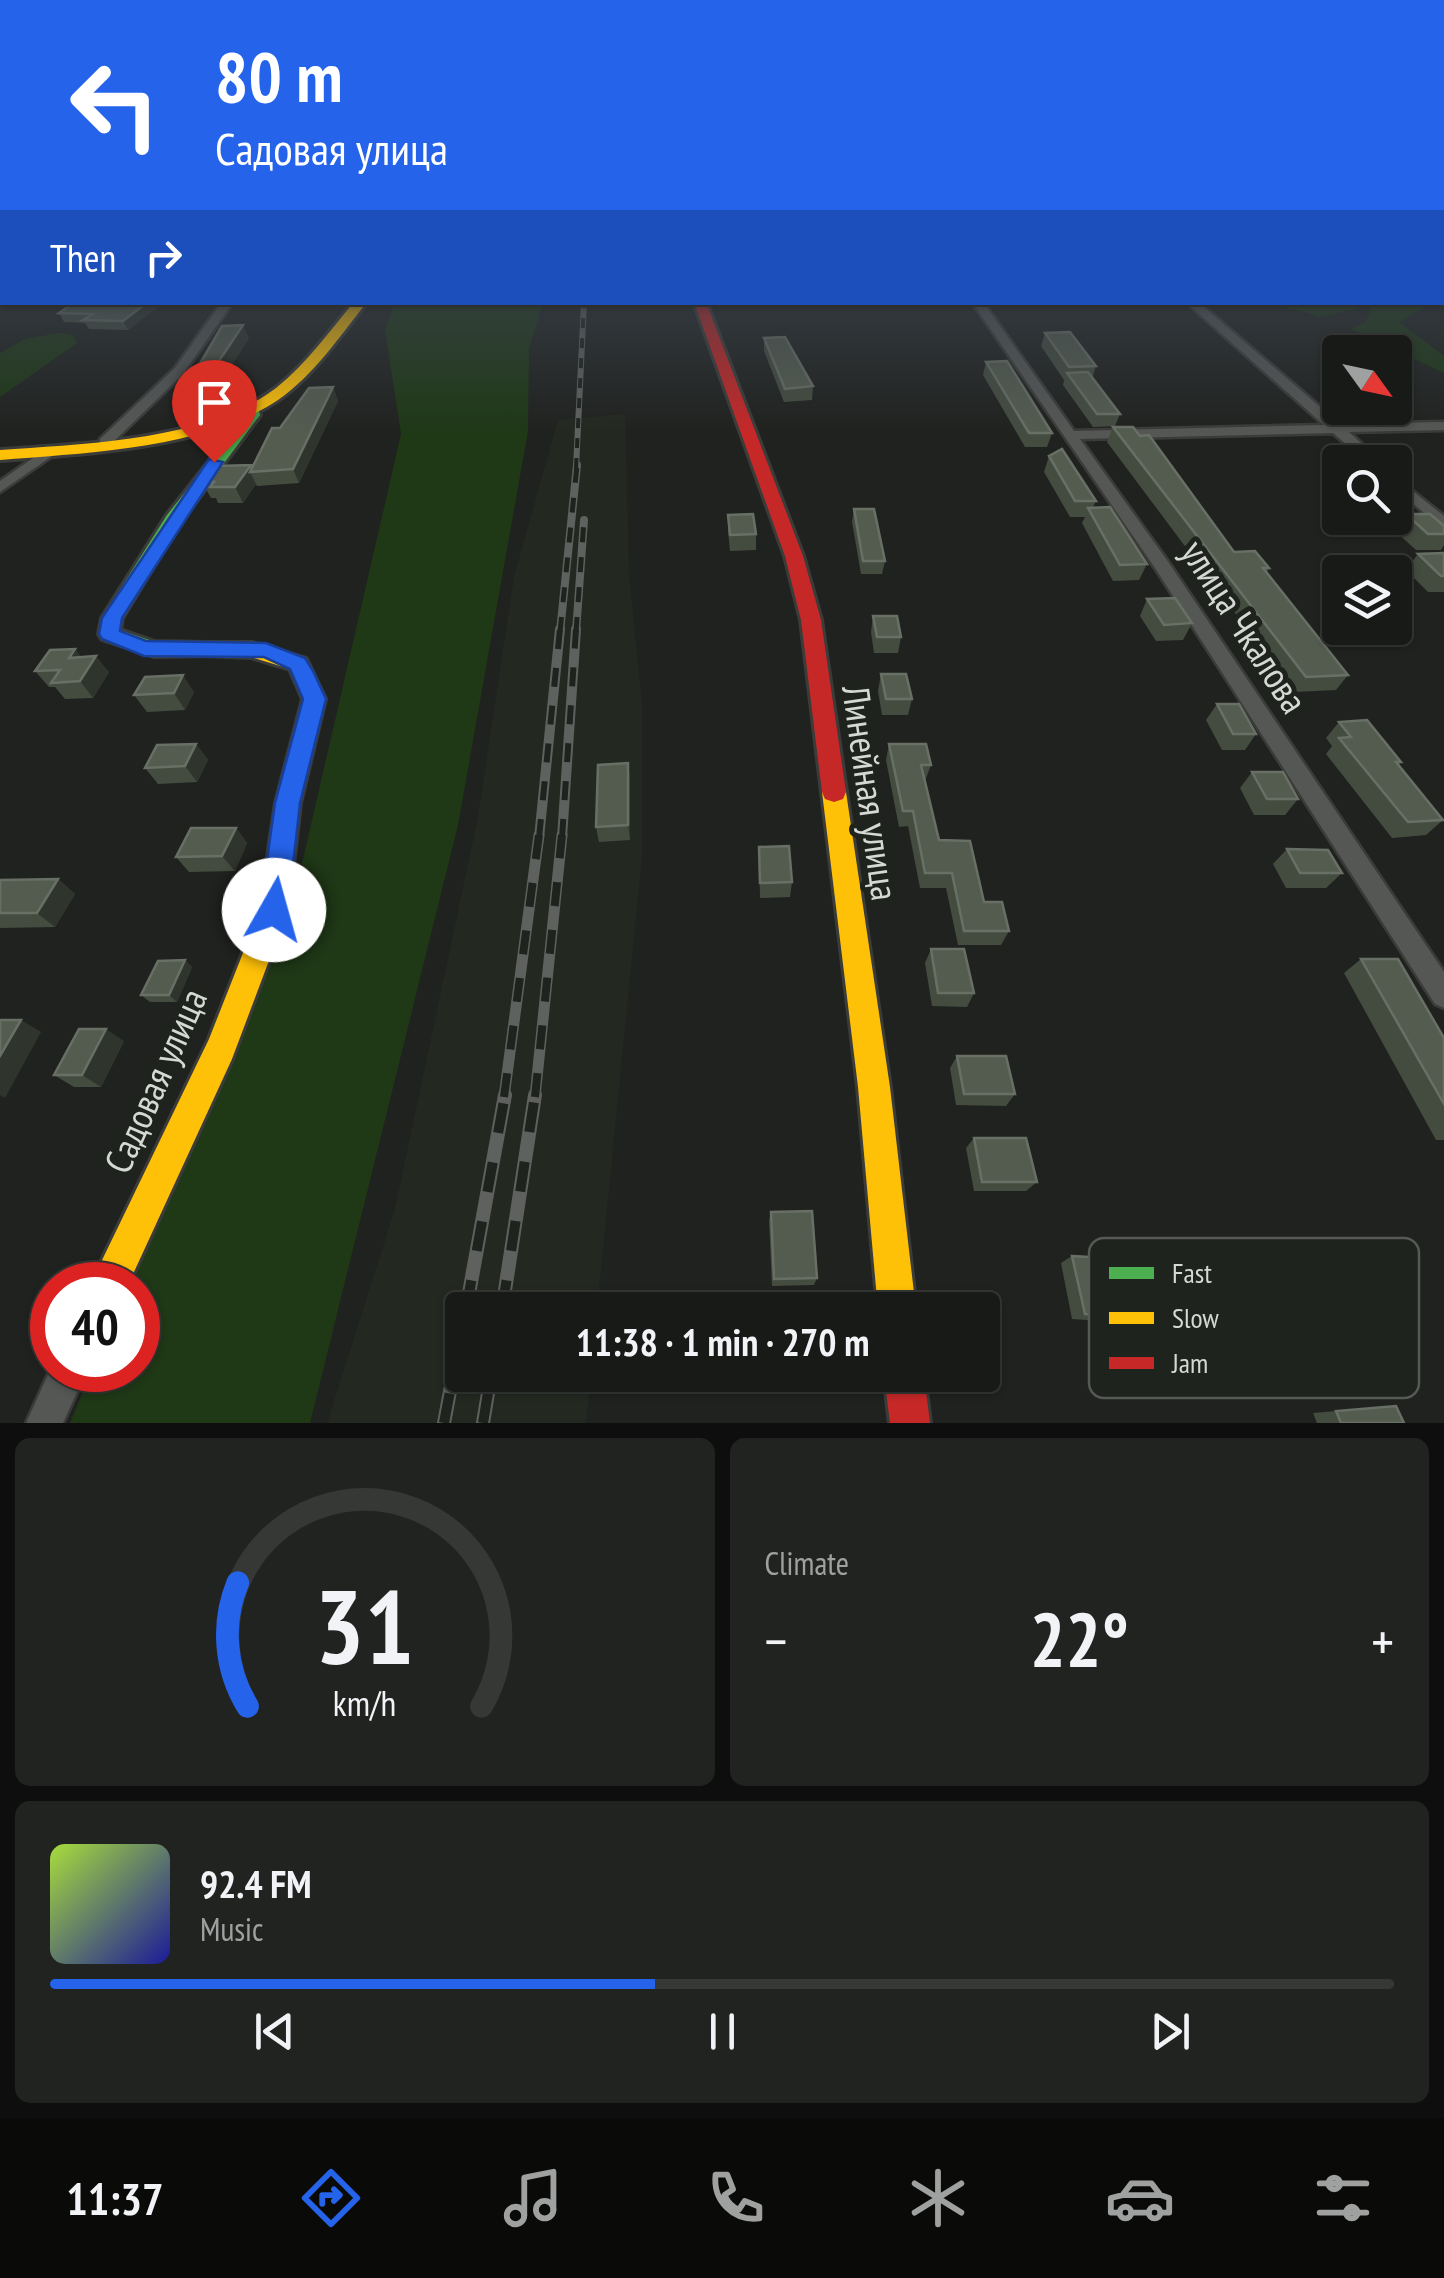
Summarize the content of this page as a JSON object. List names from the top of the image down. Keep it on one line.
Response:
{"streets":{"street":["улица Чкалова","Линейная улица","Садовая улица"]},"legend":["Fast","Slow","Jam"],"north":"bottom right","page":{"turn":["80 m","Садовая улица"],"then":"Then","limit":"40","trip":"11:38 · 1 min · 270 m","tile":"Climate","heat":["−","22°","+"],"song":["92.4 FM","Music"],"tabs":"11:37","gauge":["31","km/h"]}}
